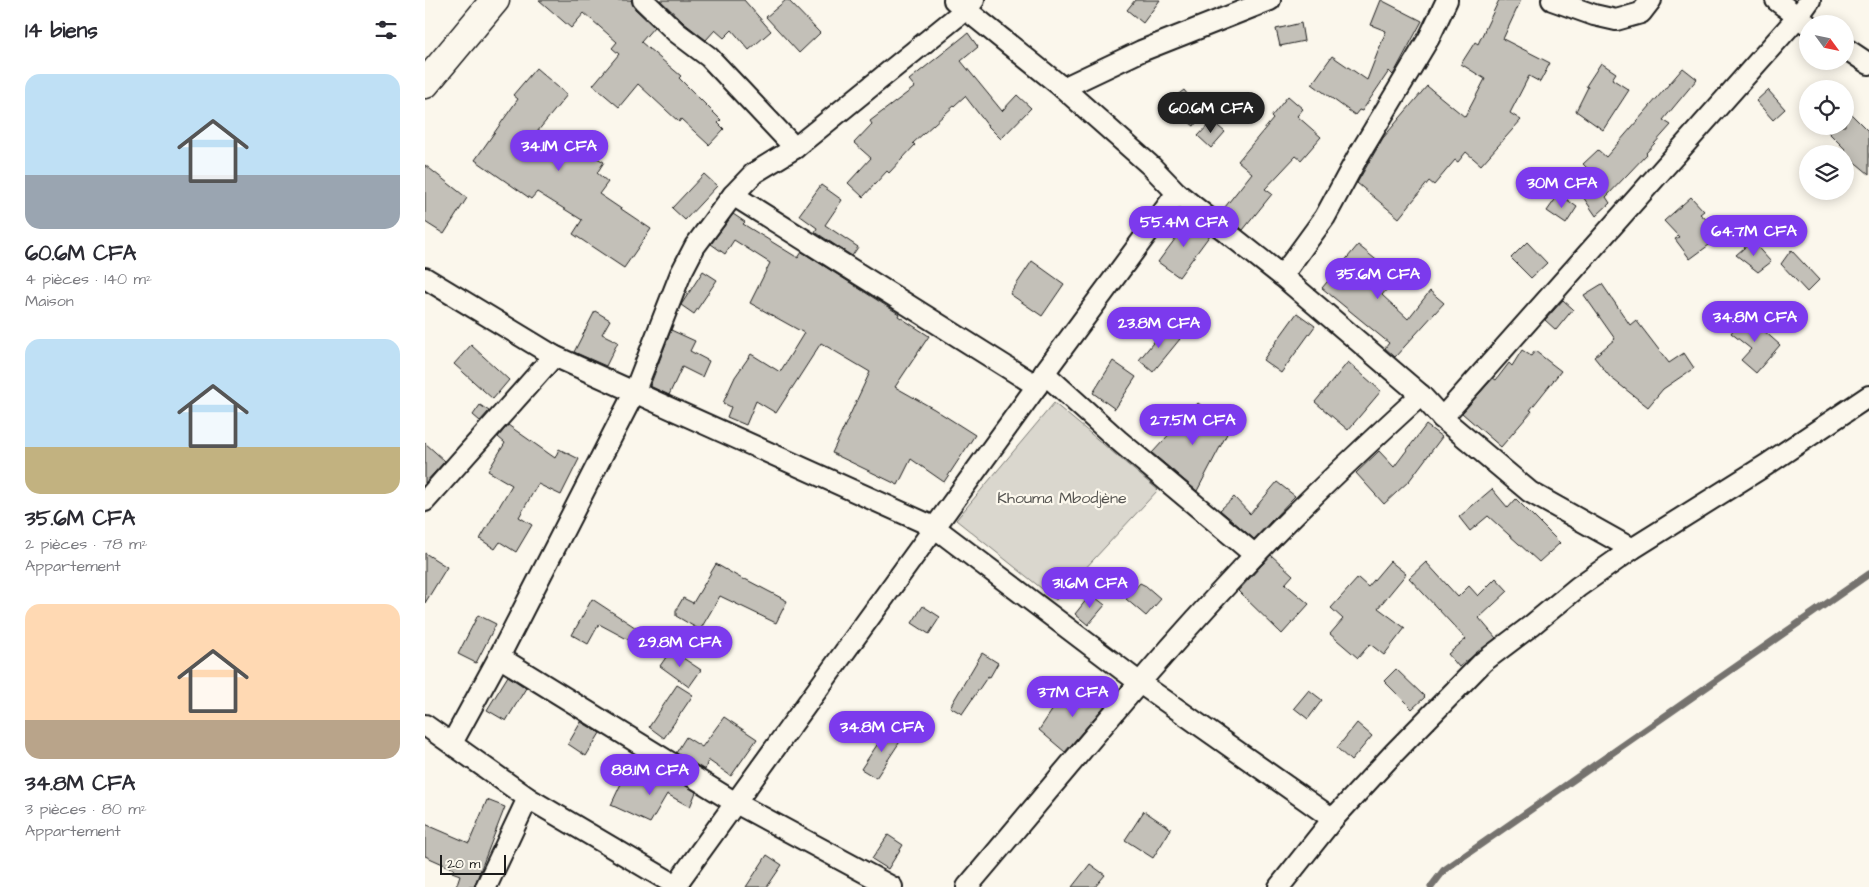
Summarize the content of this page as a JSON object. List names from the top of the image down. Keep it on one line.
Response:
{"parks":["Khouma Mbodjène"],"scale_bar":"20 m","north":"bottom right","page":{"heading":"14 biens","list":[{"name":"60.6M CFA","note":"4 pièces · 140 m² · Maison"},{"name":"35.6M CFA","note":"2 pièces · 78 m² · Appartement"},{"name":"34.8M CFA","note":"3 pièces · 80 m² · Appartement"}],"price":["60.6M CFA","34.1M CFA","30M CFA","55.4M CFA","64.7M CFA","35.6M CFA","34.8M CFA","23.8M CFA","27.5M CFA","31.6M CFA","29.8M CFA","37M CFA","34.8M CFA","88.1M CFA"],"scale":"20 m"}}
